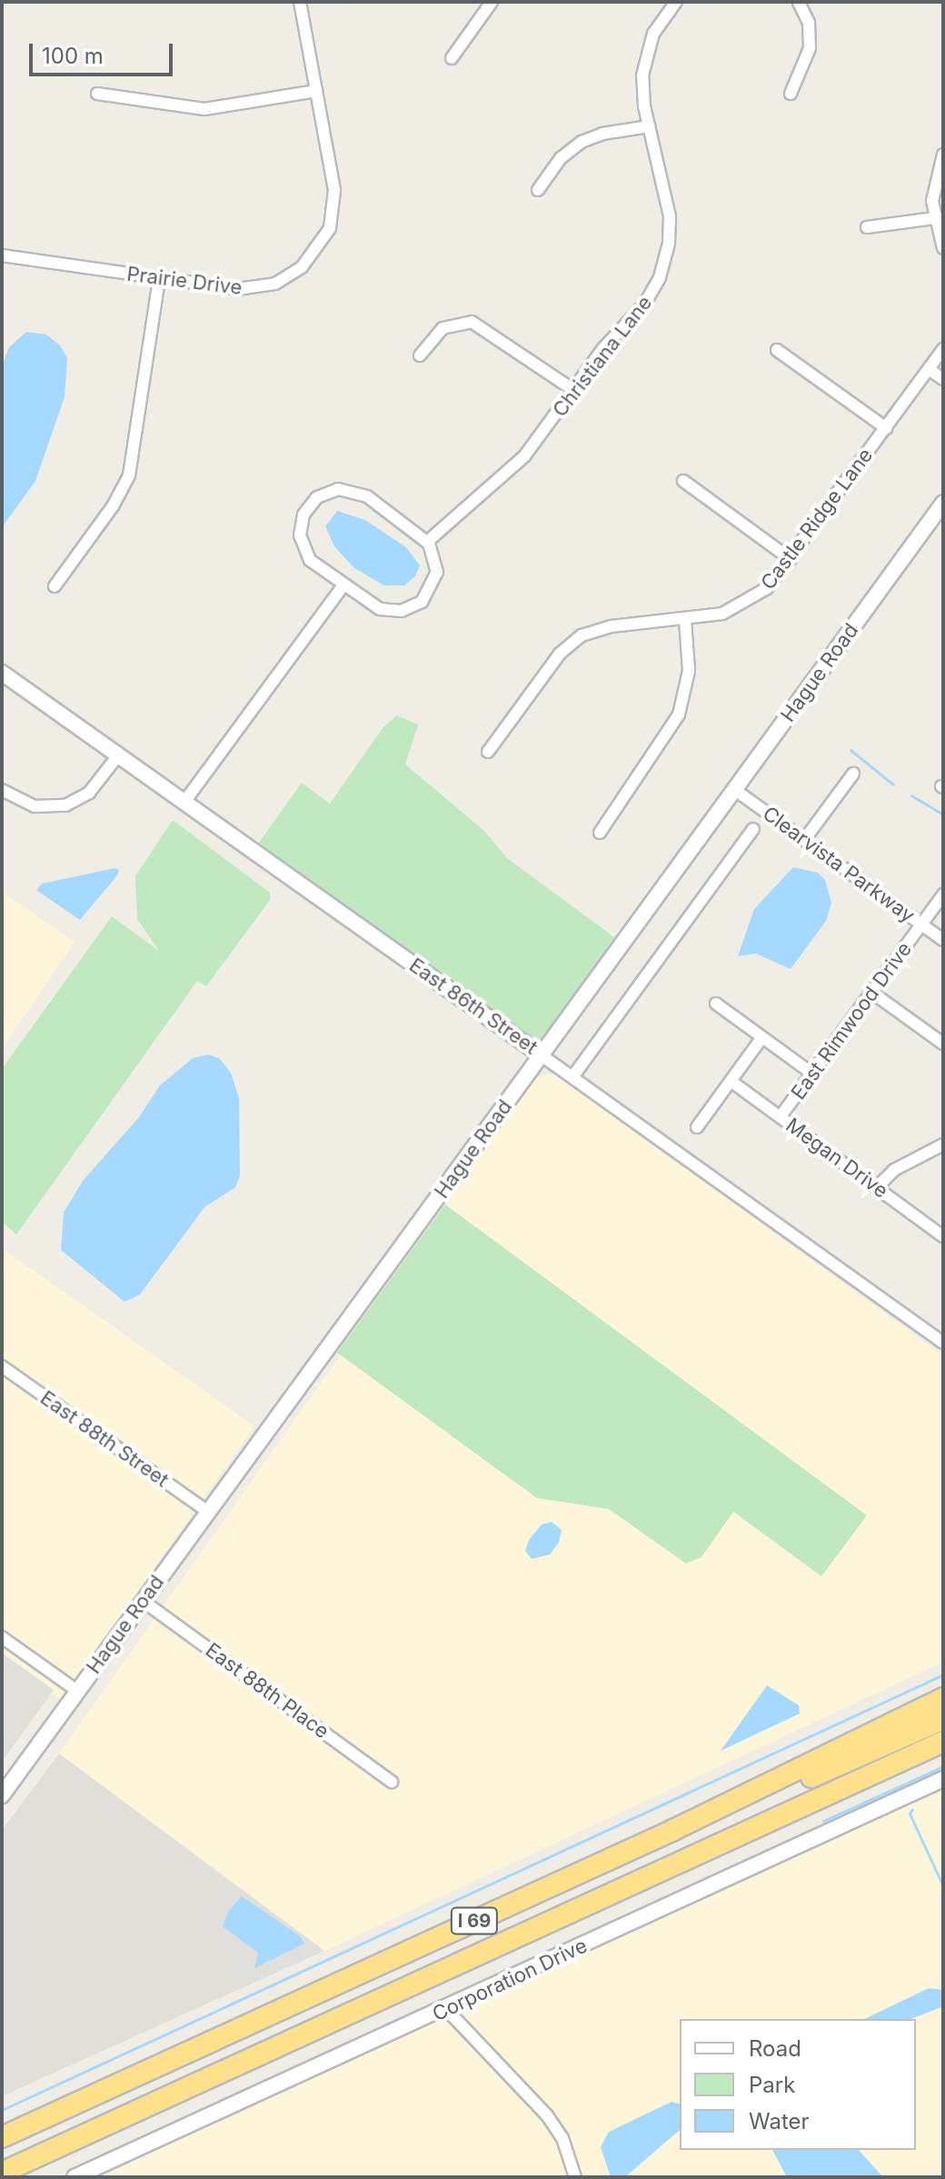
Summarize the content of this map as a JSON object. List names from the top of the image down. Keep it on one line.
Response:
{"streets":{"highway":["I 69"],"street":["Prairie Drive","Christiana Lane","Castle Ridge Lane","Hague Road","Clearvista Parkway","East 86th Street","East Rimwood Drive","Megan Drive","East 88th Street","East 88th Place","Corporation Drive"]},"crossings":[["Hague Road","Clearvista Parkway"],["Hague Road","East 86th Street"],["Hague Road","East 88th Street"],["Hague Road","East 88th Place"],["Clearvista Parkway","East Rimwood Drive"],["East Rimwood Drive","Megan Drive"]],"legend":["Road","Park","Water"],"scale_bar":"100 m"}
